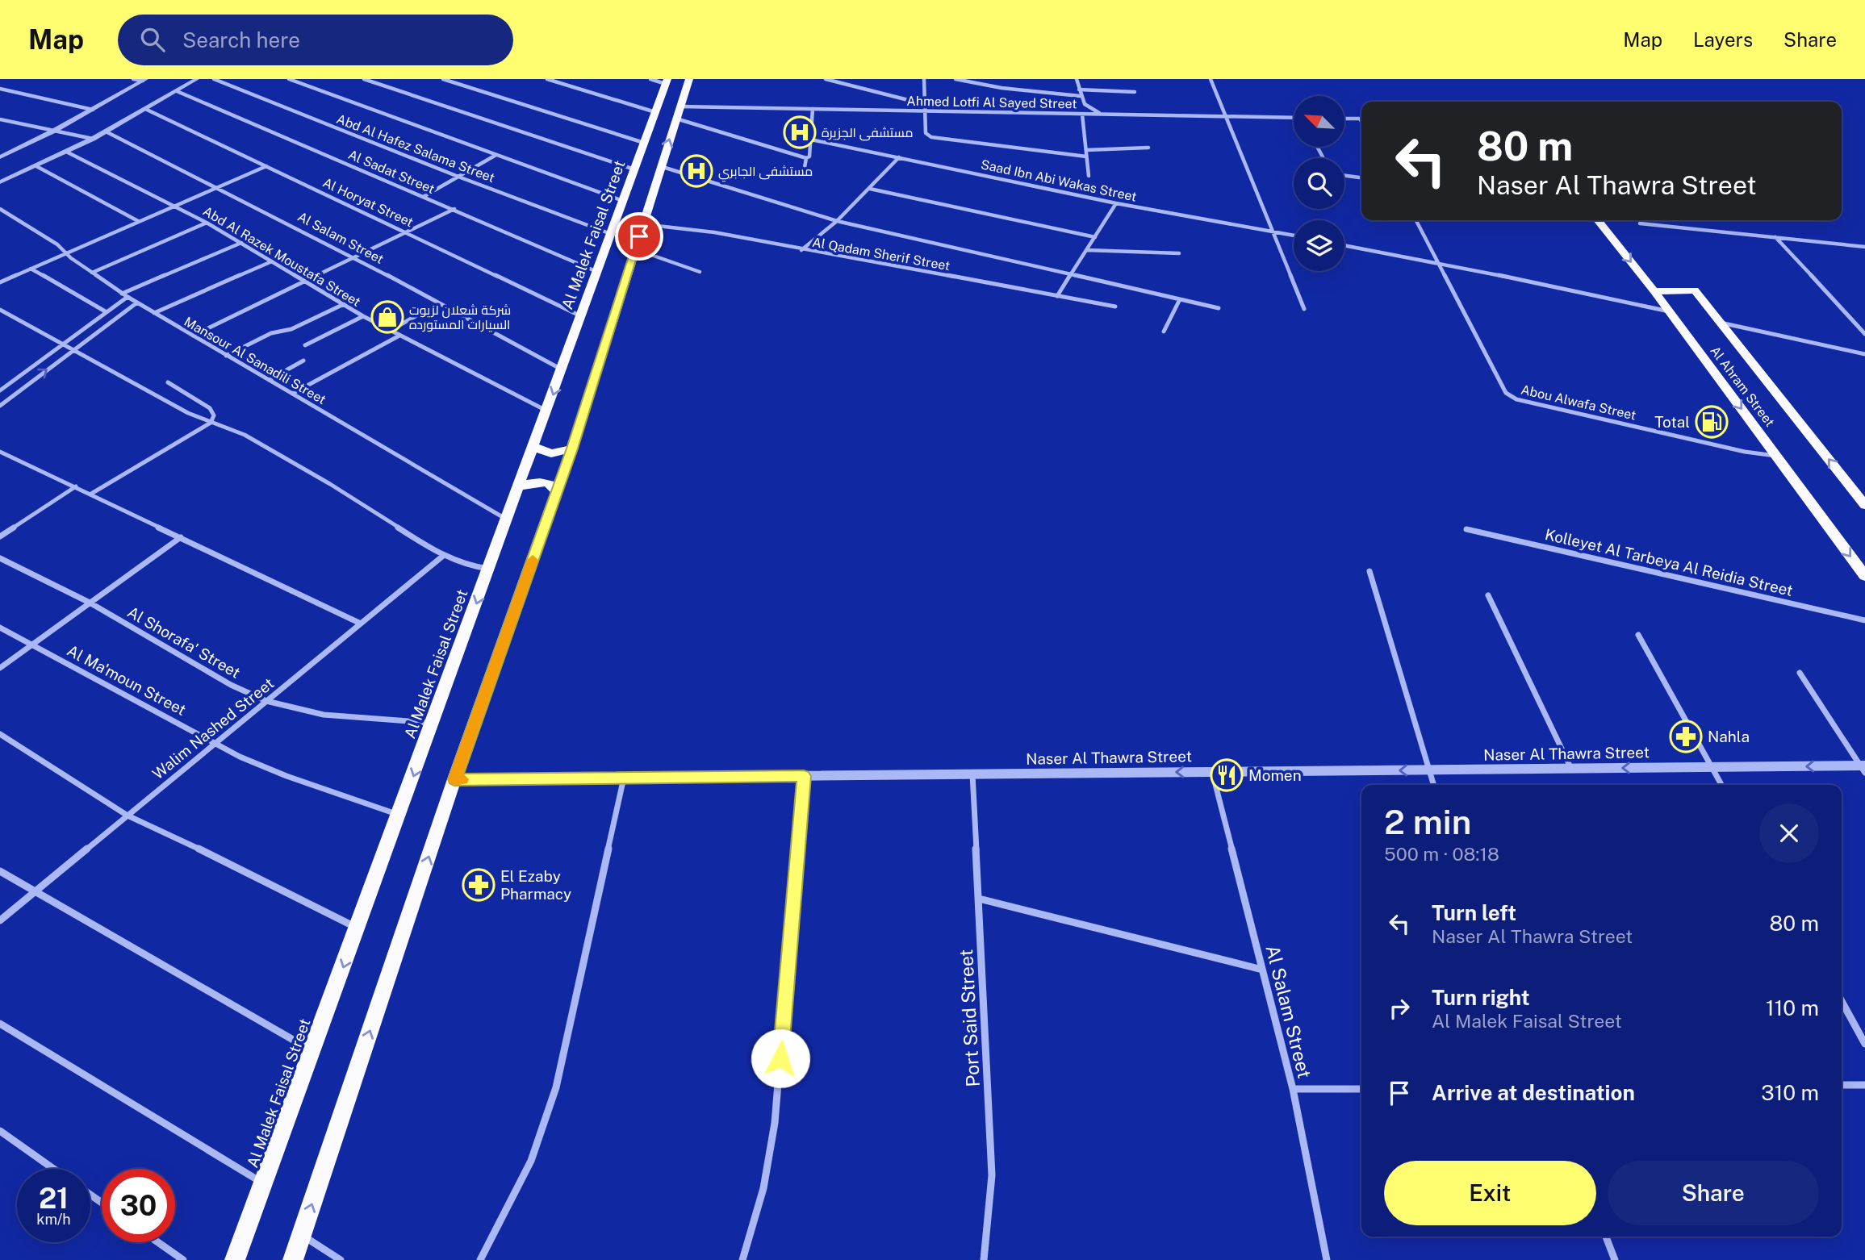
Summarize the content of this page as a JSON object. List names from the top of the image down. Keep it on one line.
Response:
{"streets":{"main road":["Al Malek Faisal Street","Al Ahram Street"],"street":["Ahmed Lotfi Al Sayed Street","Abd Al Hafez Salama Street","Al Sadat Street","Saad Ibn Abi Wakas Street","Al Horyat Street","Al Salam Street","Al Qadam Sherif Street","Abd Al Razek Moustafa Street","Mansour Al Sanadili Street","Abou Alwafa Street","Kolleyet Al Tarbeya Al Reidia Street","Al Shorafa' Street","Al Ma'moun Street","Walim Nashed Street","Naser Al Thawra Street","Port Said Street"]},"crossings":[["Abd Al Hafez Salama Street","Al Malek Faisal Street"],["Al Sadat Street","Al Malek Faisal Street"],["Al Horyat Street","Al Malek Faisal Street"],["Al Malek Faisal Street","Al Salam Street"],["Al Malek Faisal Street","Abd Al Razek Moustafa Street"],["Al Malek Faisal Street","Mansour Al Sanadili Street"],["Al Malek Faisal Street","Al Shorafa' Street"],["Al Malek Faisal Street","Al Ma'moun Street"],["Al Salam Street","Naser Al Thawra Street"],["Al Ahram Street","Abou Alwafa Street"],["Al Shorafa' Street","Walim Nashed Street"],["Al Ma'moun Street","Walim Nashed Street"],["Naser Al Thawra Street","Port Said Street"]],"one_way":["Naser Al Thawra Street"],"places":{"hospital":["مستشفى الجزيرة","مستشفى الجابري"],"shop":["شركة شعلان لزيوت السيارات المستورده"],"fuel station":["Total"],"pharmacy":["Nahla","El Ezaby Pharmacy"],"restaurant":["Momen"]},"north":"top left","page":{"header":"Map","search":"Search here","nav":["Map","Layers","Share"],"turn":["80 m","Naser Al Thawra Street"],"heading":["2 min","500 m · 08:18"],"list":[{"name":"Turn left","note":"Naser Al Thawra Street","value":"80 m"},{"name":"Turn right","note":"Al Malek Faisal Street","value":"110 m"},{"name":"Arrive at destination","value":"310 m"}],"buttons":["Exit","Share"],"speed":"21 km/h","limit":"30"}}
